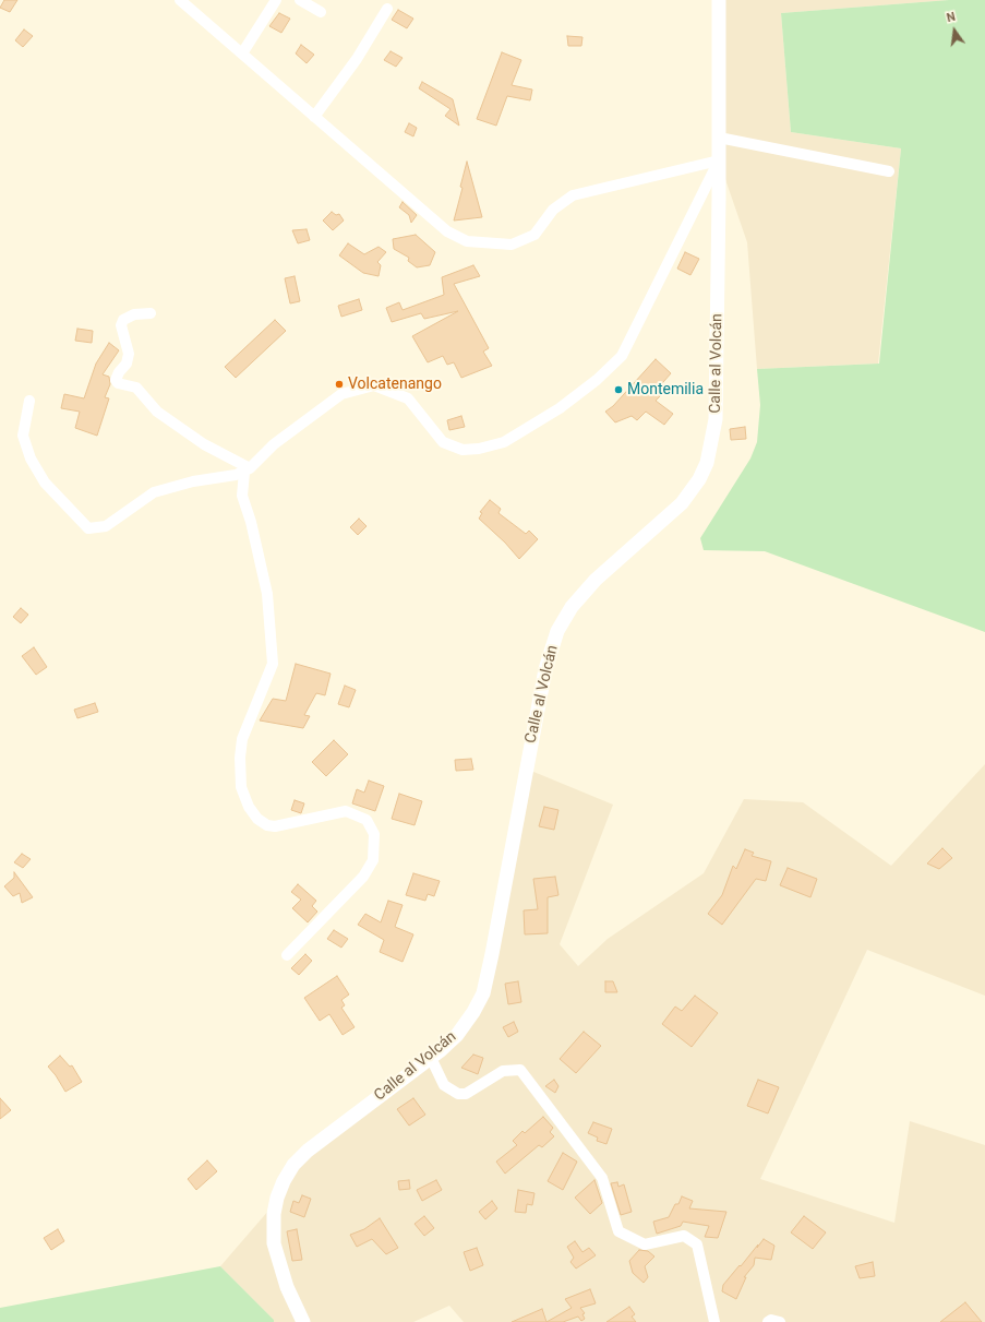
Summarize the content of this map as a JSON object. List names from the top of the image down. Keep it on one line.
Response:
{"streets":{"street":["Calle al Volcán"]},"places":["Volcatenango","Montemilia"],"north":"top"}
